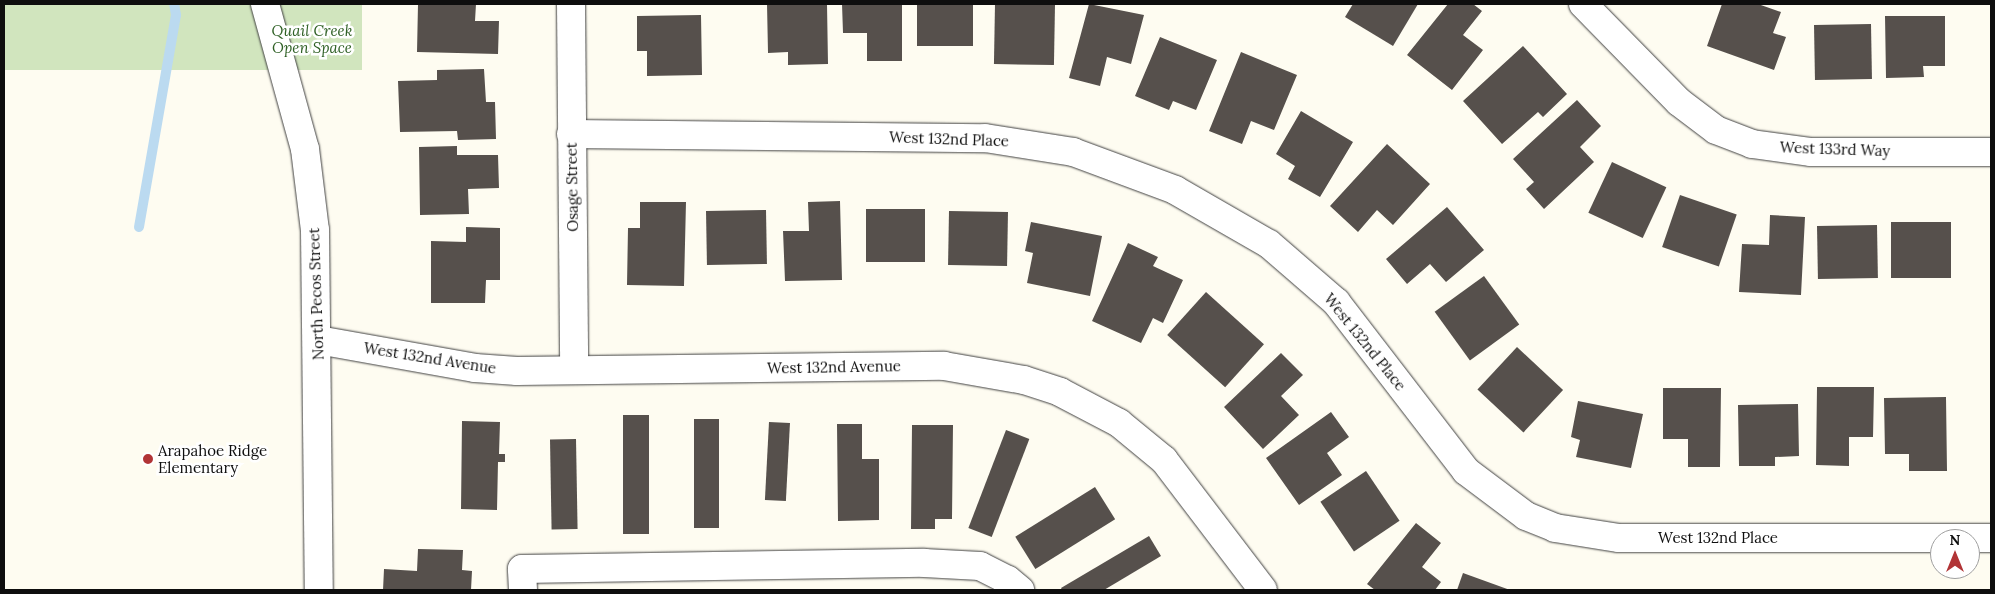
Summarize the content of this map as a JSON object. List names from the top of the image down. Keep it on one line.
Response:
{"streets":{"street":["West 132nd Place","West 133rd Way","Osage Street","North Pecos Street","West 132nd Avenue"]},"crossings":[["West 132nd Place","Osage Street"],["Osage Street","West 132nd Avenue"],["North Pecos Street","West 132nd Avenue"]],"parks":["Quail Creek Open Space"],"places":["Arapahoe Ridge Elementary"],"north":"top"}
